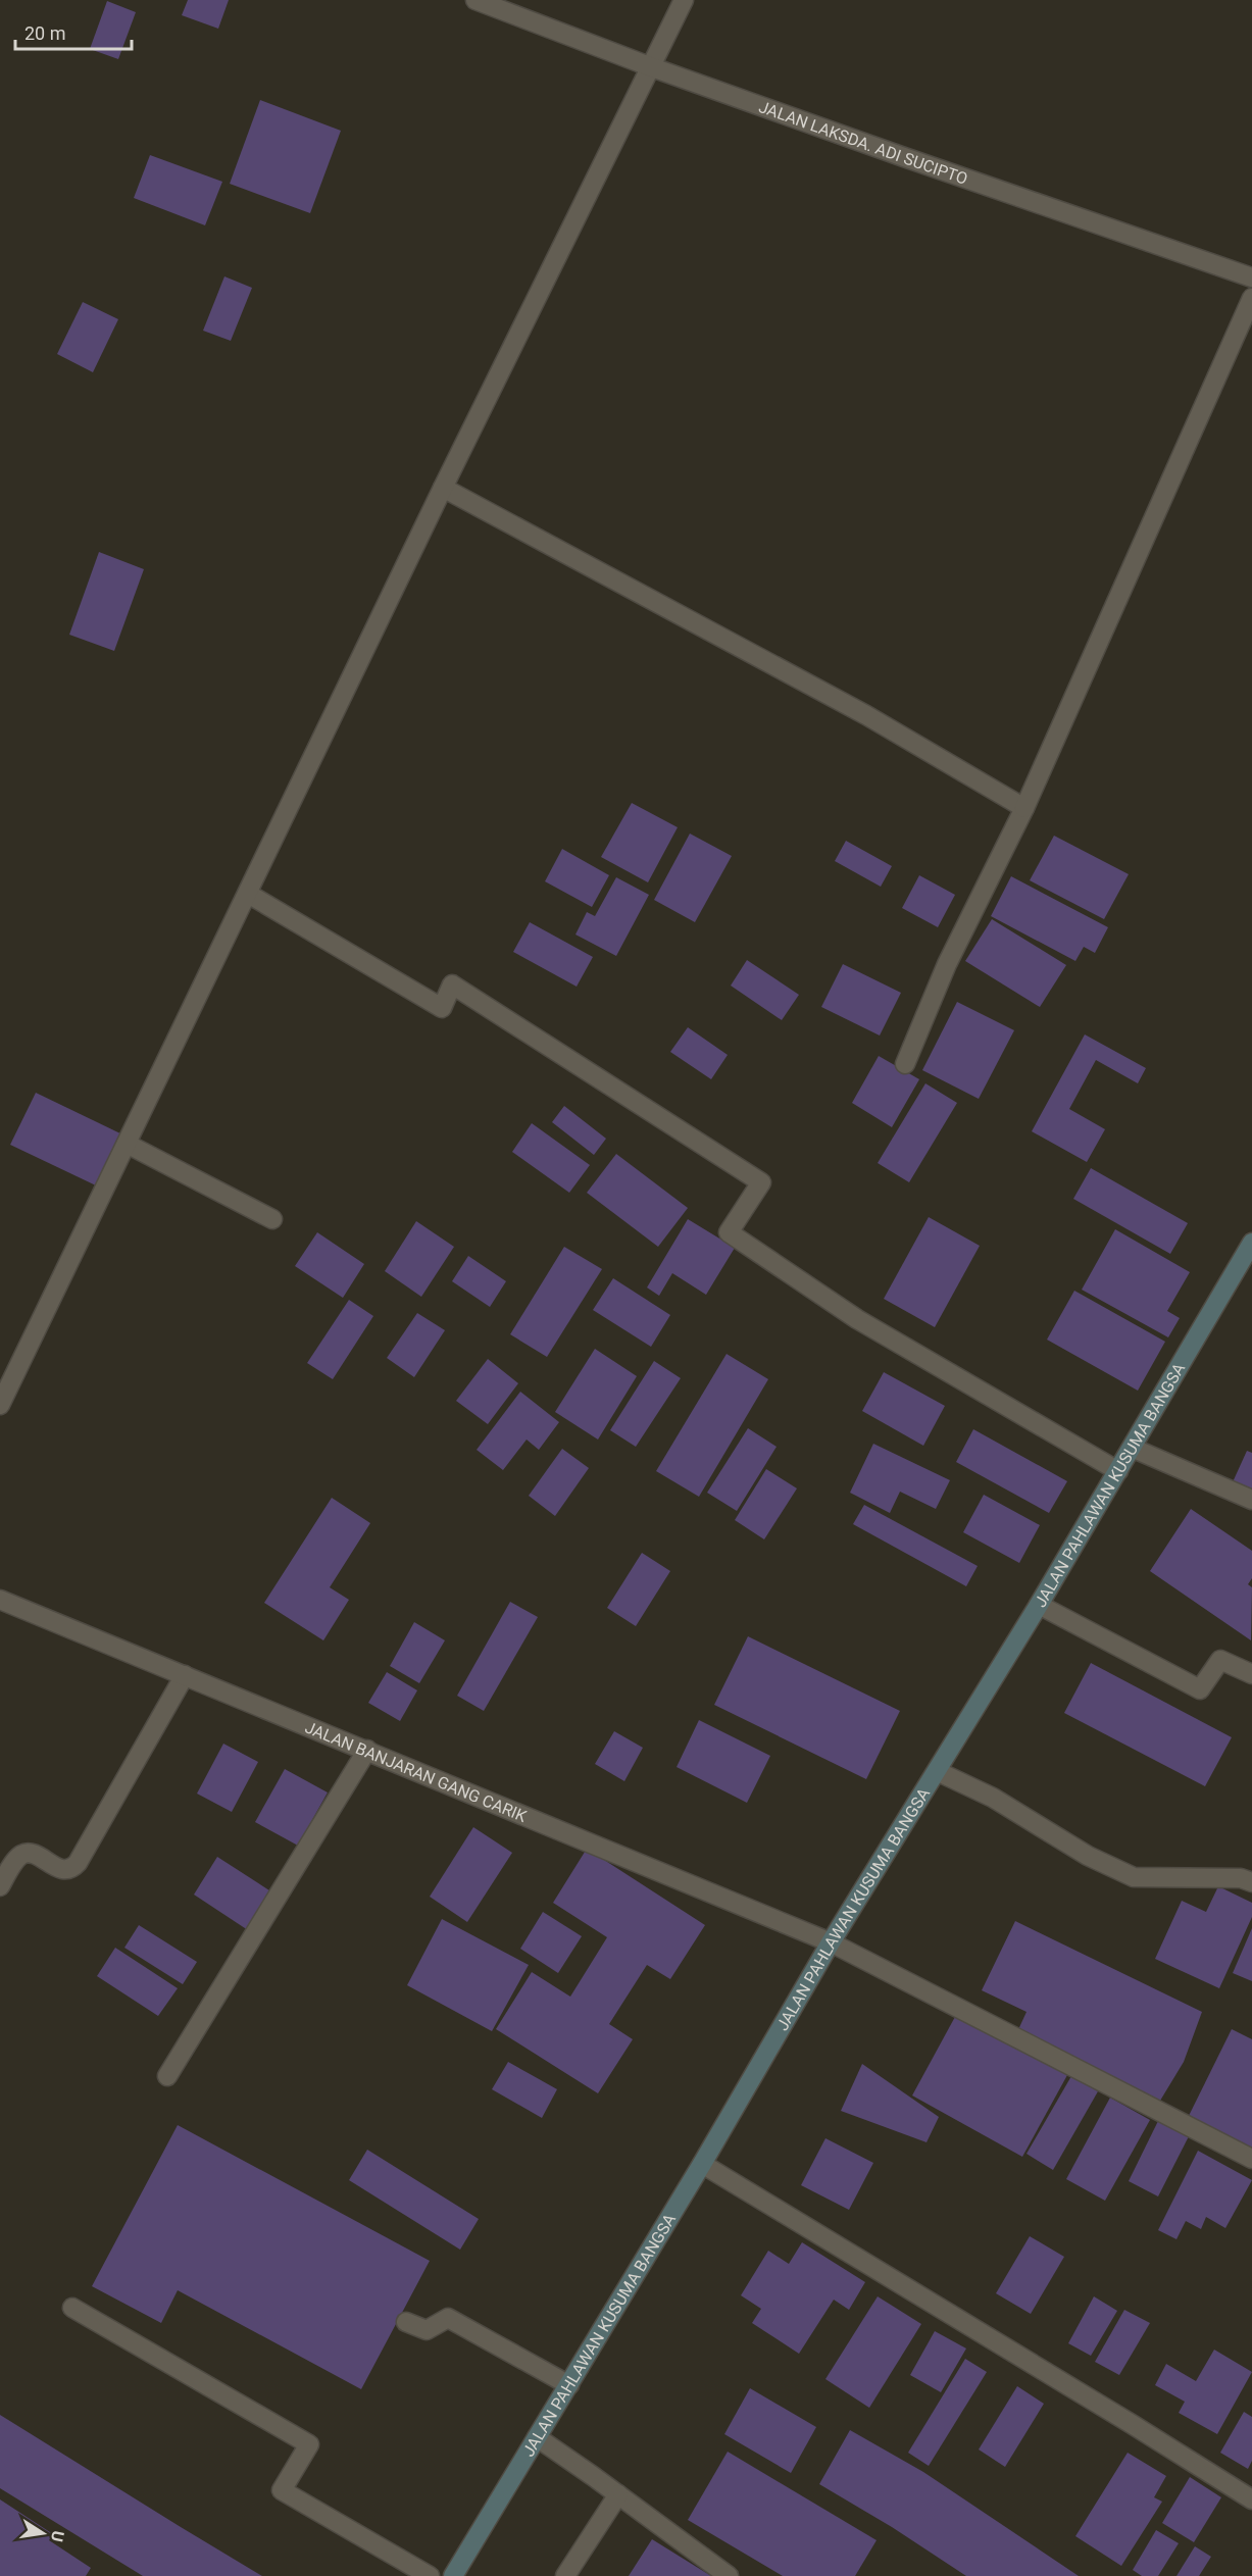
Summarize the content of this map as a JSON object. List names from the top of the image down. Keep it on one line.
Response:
{"streets":{"main road":["JALAN PAHLAWAN KUSUMA BANGSA"],"street":["JALAN LAKSDA. ADI SUCIPTO","JALAN BANJARAN GANG CARIK"]},"crossings":[["JALAN PAHLAWAN KUSUMA BANGSA","JALAN BANJARAN GANG CARIK"]],"scale_bar":"20 m","north":"right"}
